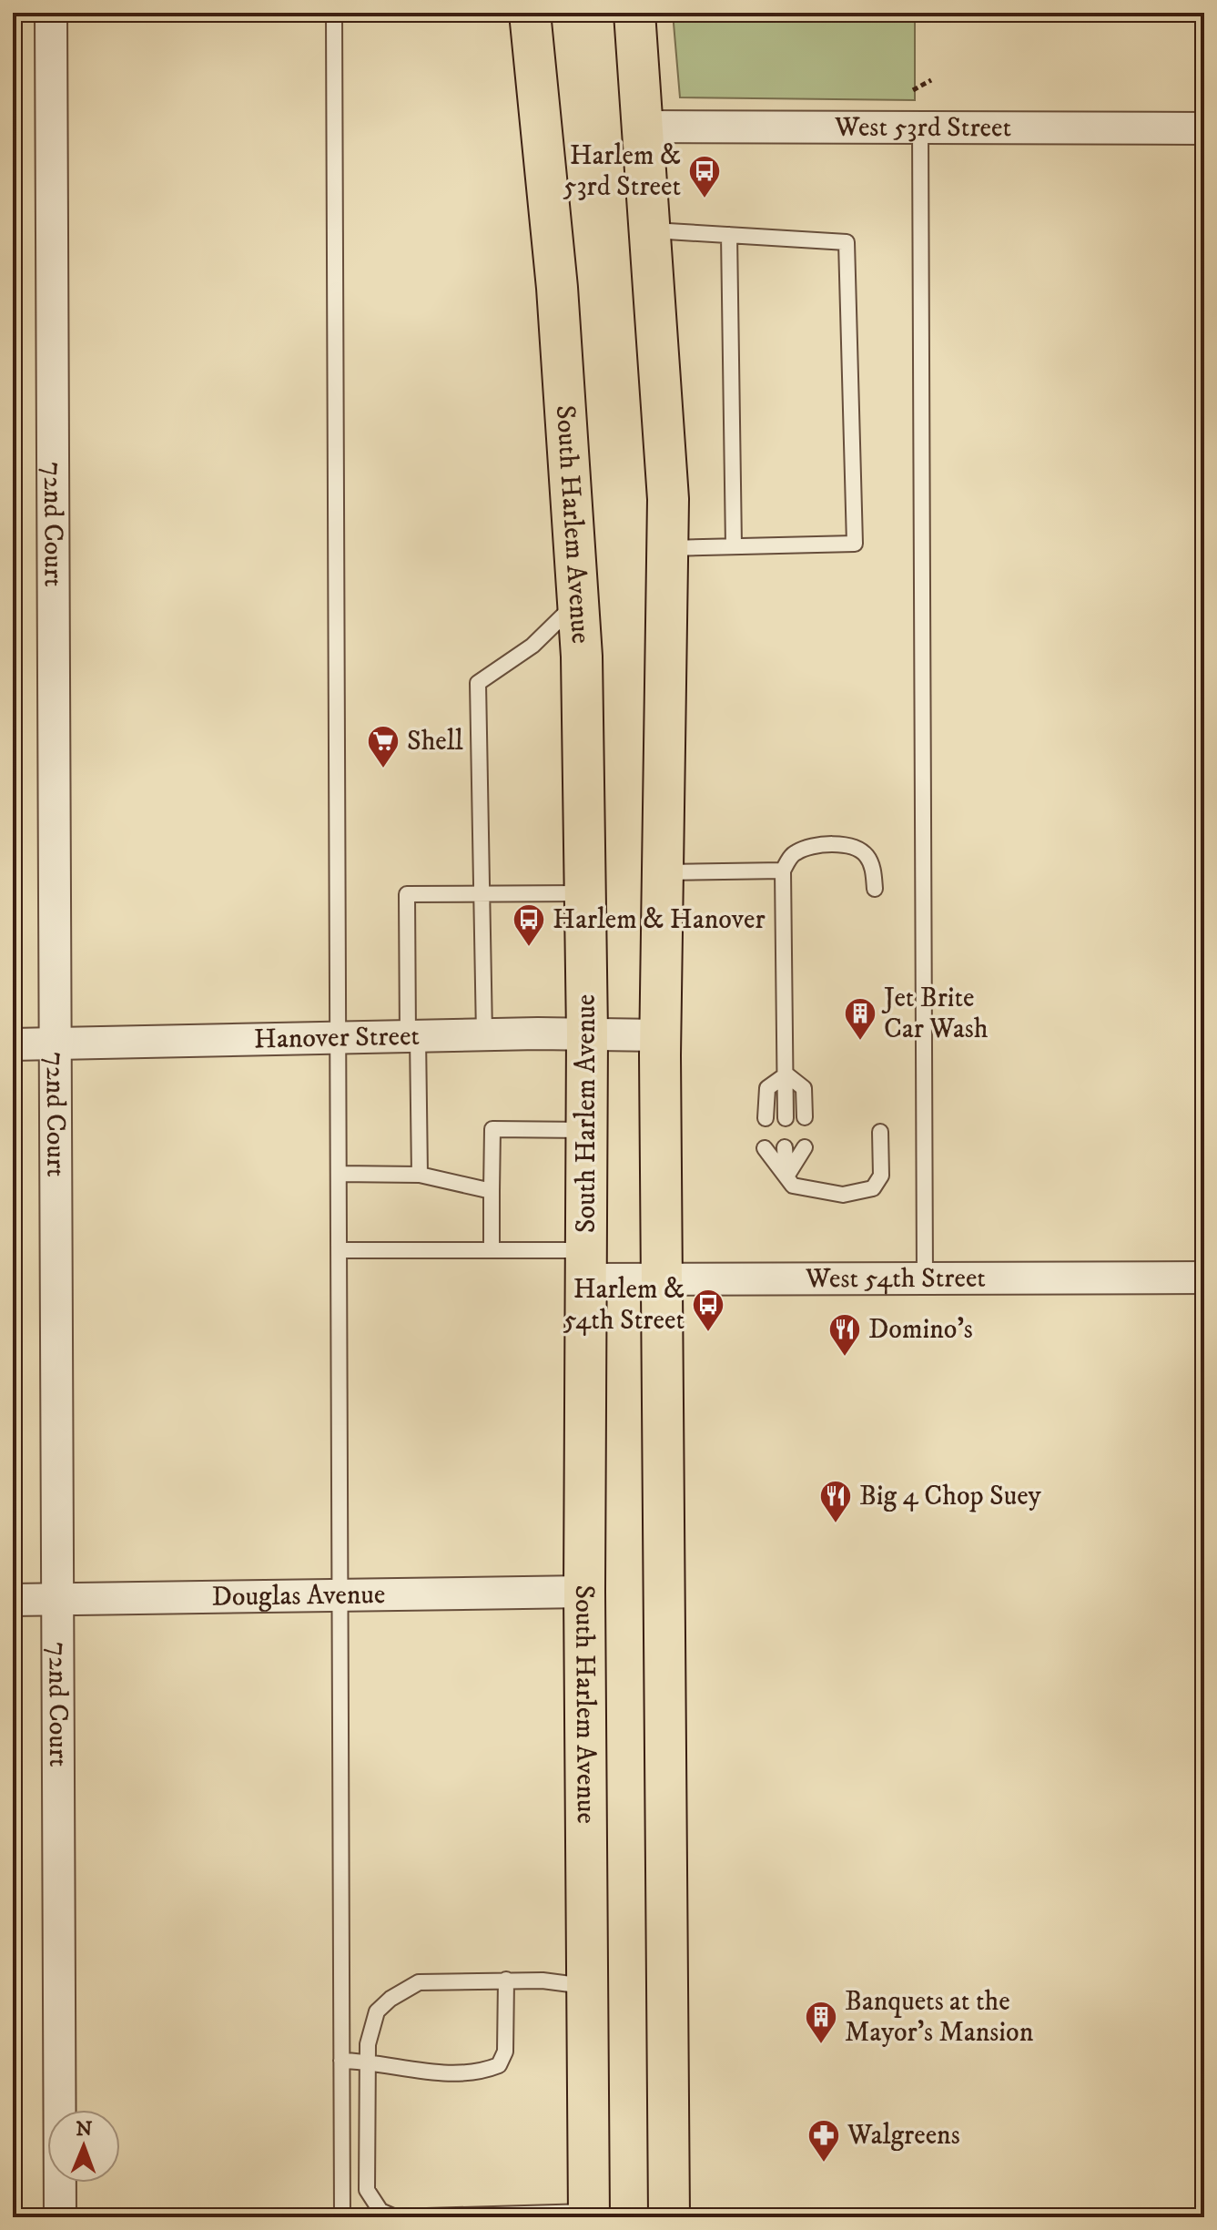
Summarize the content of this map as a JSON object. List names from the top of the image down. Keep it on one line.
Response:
{"streets":{"main road":["South Harlem Avenue"],"street":["West 53rd Street","72nd Court","Hanover Street","West 54th Street","Douglas Avenue"]},"crossings":[["South Harlem Avenue","Hanover Street"],["South Harlem Avenue","West 54th Street"],["South Harlem Avenue","Douglas Avenue"],["72nd Court","Hanover Street"],["72nd Court","Douglas Avenue"]],"places":{"bus stop":["Harlem & 53rd Street","Harlem & Hanover","Harlem & 54th Street"],"supermarket":["Shell"],"building":["Jet Brite Car Wash","Banquets at the Mayor's Mansion"],"restaurant":["Domino's","Big 4 Chop Suey"],"pharmacy":["Walgreens"]},"north":"top"}
